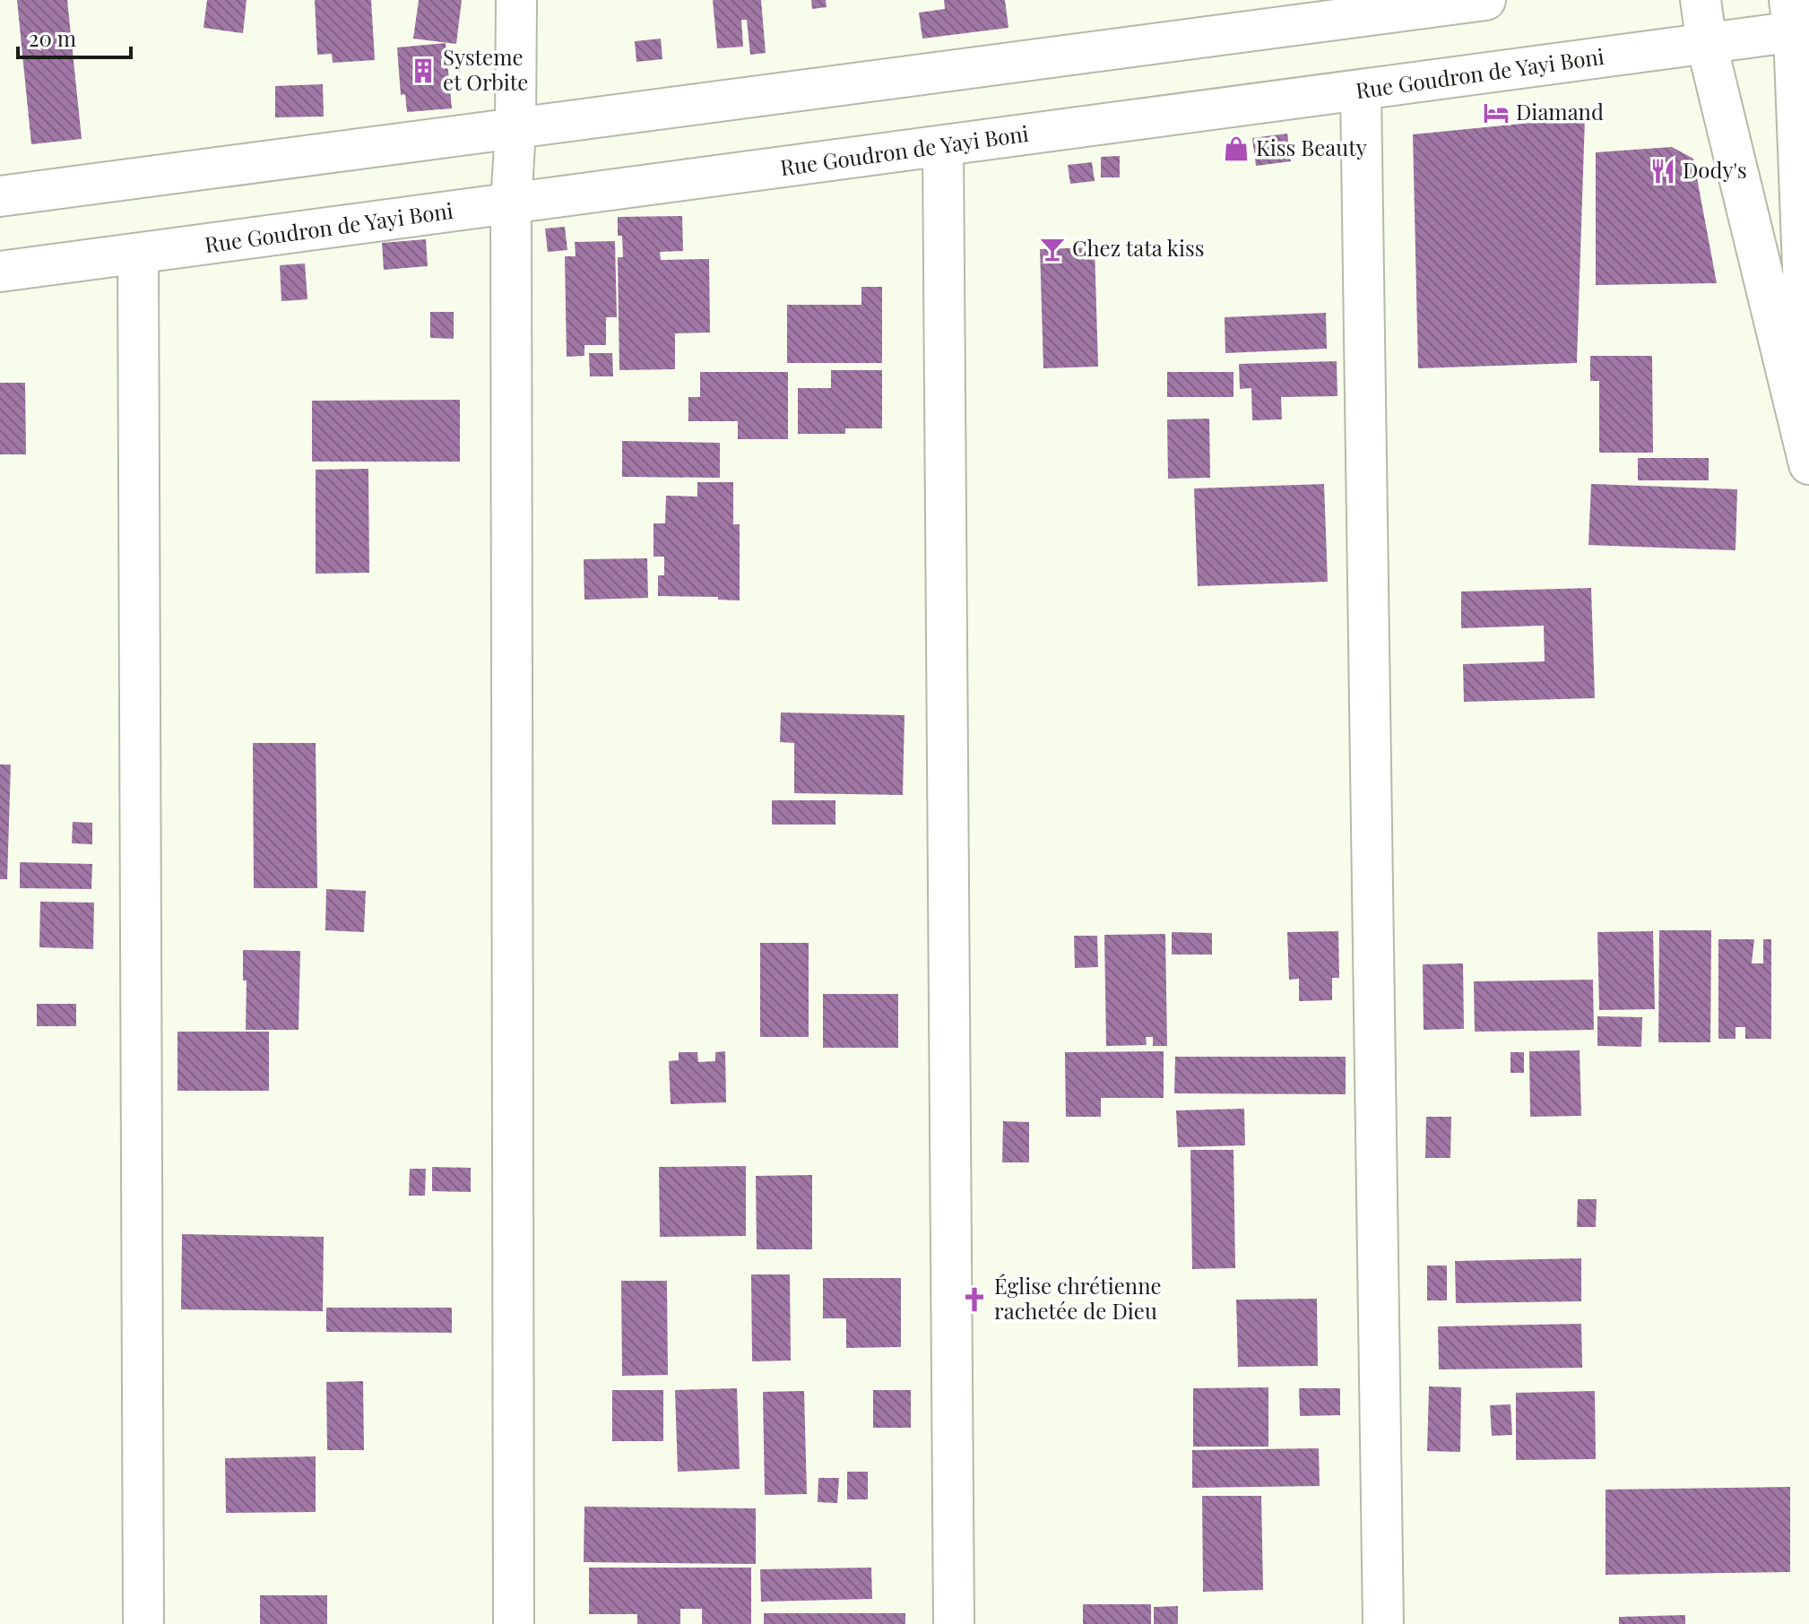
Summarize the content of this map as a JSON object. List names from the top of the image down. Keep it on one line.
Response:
{"streets":{"street":["Rue Goudron de Yayi Boni"]},"places":{"building":["Systeme et Orbite"],"hotel":["Diamand"],"shop":["Kiss Beauty"],"restaurant":["Dody's"],"bar":["Chez tata kiss"],"church":["Église chrétienne rachetée de Dieu"]},"scale_bar":"20 m"}
